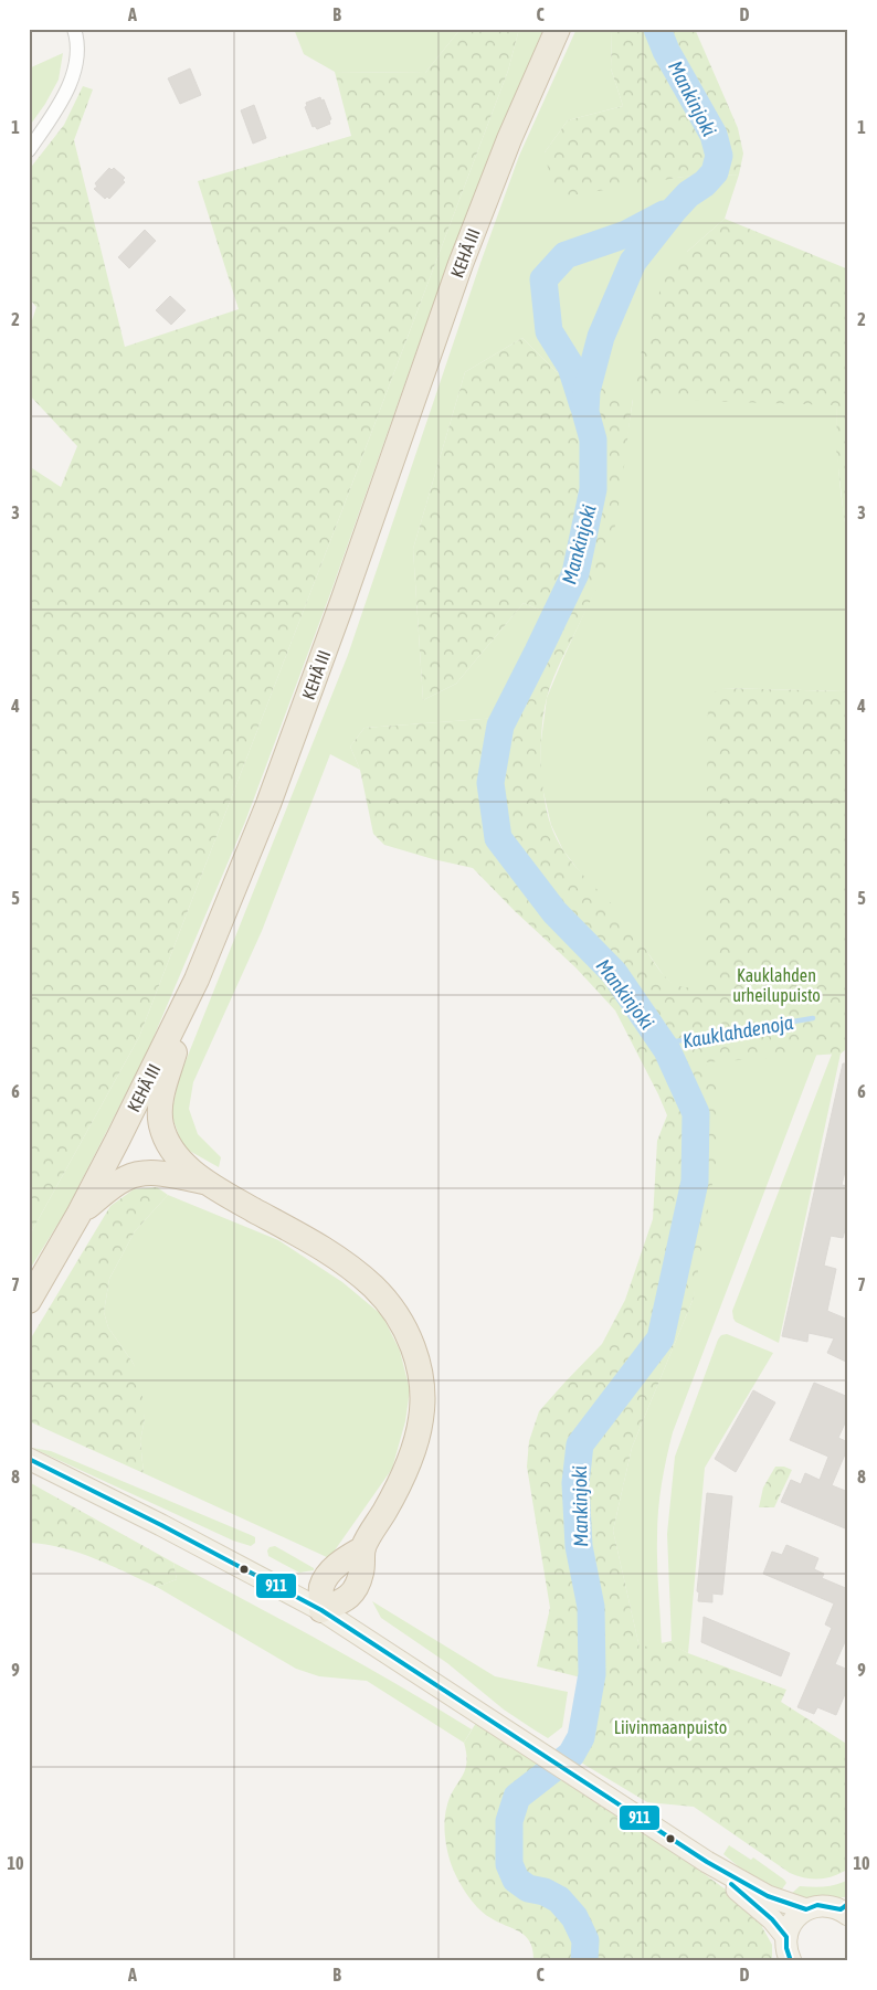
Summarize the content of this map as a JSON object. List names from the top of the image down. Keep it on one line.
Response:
{"streets":{"highway":["KEHÄ III"]},"water":["Mankinjoki","Kauklahdenoja"],"parks":["Kauklahden urheilupuisto","Liivinmaanpuisto"],"lines":["transit line 911"],"grid":{"columns":["A","B","C","D"],"rows":["1","2","3","4","5","6","7","8","9","10"]}}
